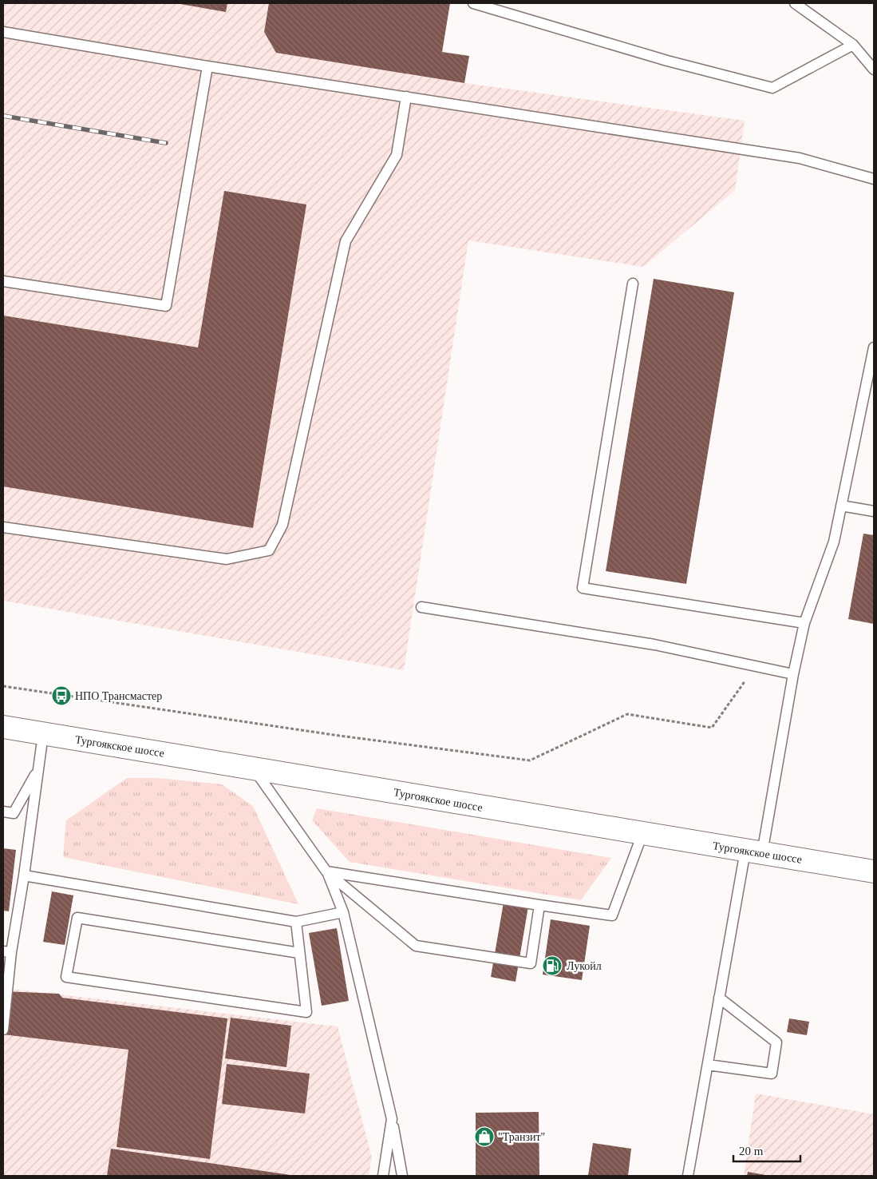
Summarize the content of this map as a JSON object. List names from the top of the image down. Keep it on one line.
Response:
{"streets":{"main road":["Тургоякское шоссе"]},"places":{"bus stop":["НПО Трансмастер"],"fuel station":["Лукойл"],"shop":["\"Транзит\""]},"scale_bar":"20 m"}
